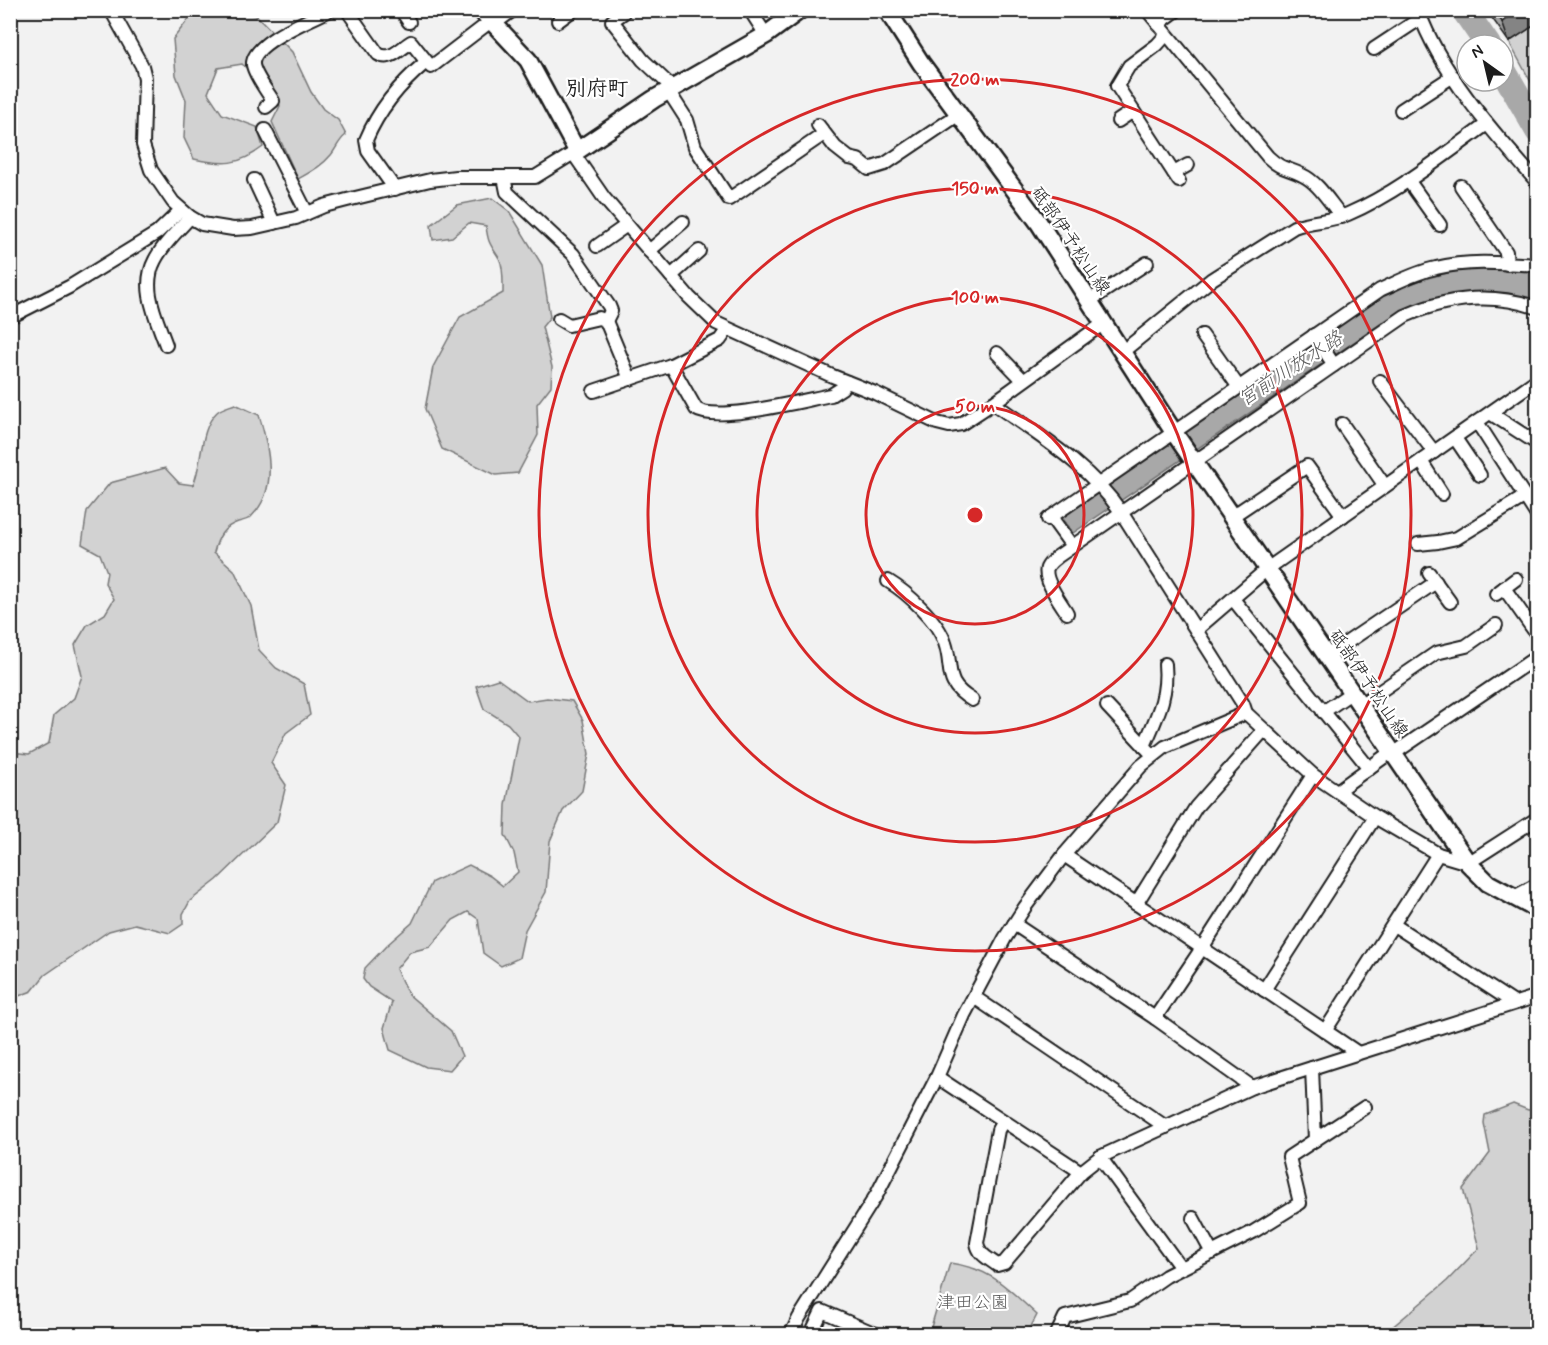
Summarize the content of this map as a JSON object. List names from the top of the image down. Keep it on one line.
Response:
{"streets":{"main road":["砥部伊予松山線"]},"districts":["別府町"],"water":["宮前川放水路"],"parks":["津田公園"],"north":"top left","rings":["200 m","150 m","100 m","50 m"]}
